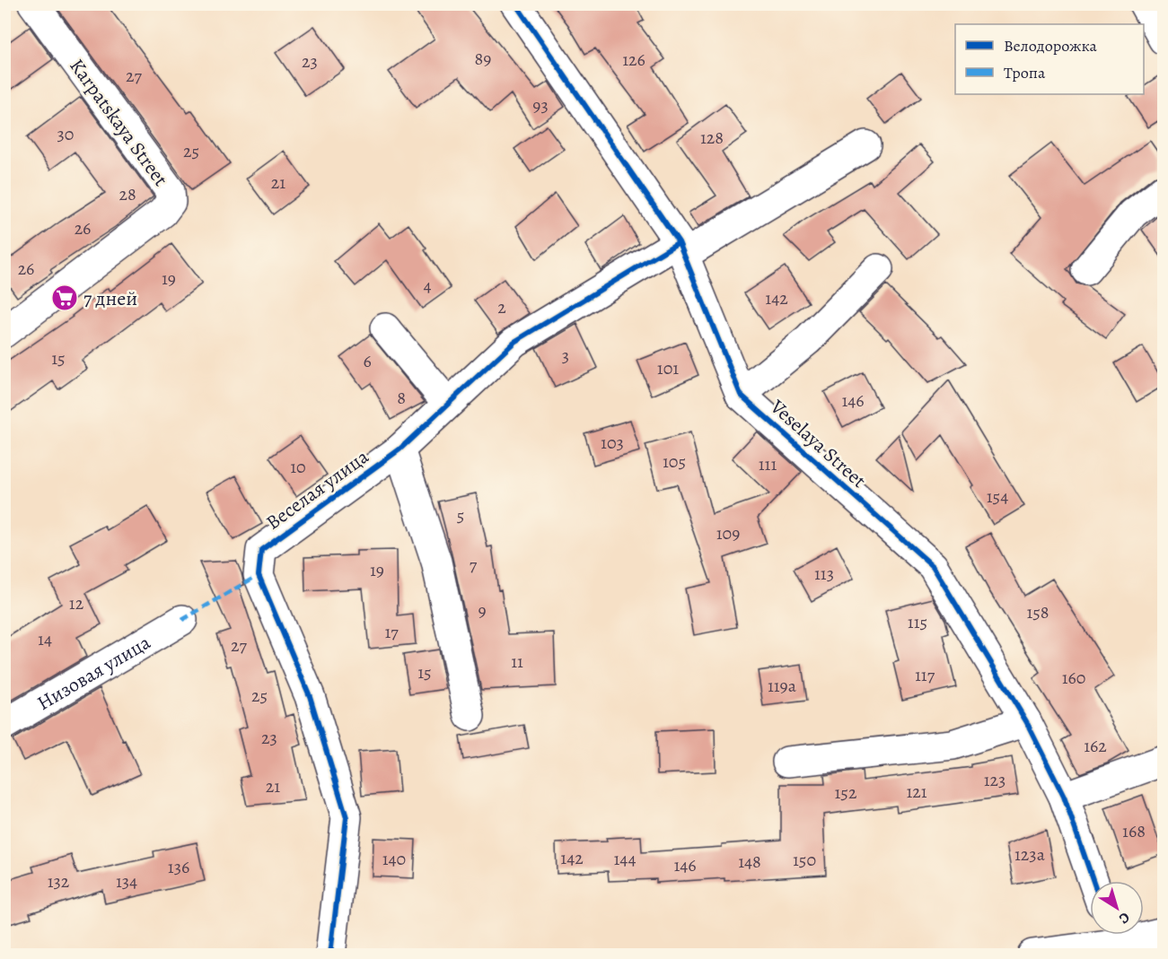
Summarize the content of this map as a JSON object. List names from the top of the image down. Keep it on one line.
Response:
{"streets":{"street":["Karpatskaya Street","Veselaya Street","Веселая улица","Низовая улица"]},"crossings":[["Veselaya Street","Веселая улица"]],"places":{"supermarket":["7 дней"]},"house_numbers":["89","126","23","27","93","30","128","25","21","28","26","26","19","4","142","2","3","15","6","101","8","146","103","105","111","10","154","5","109","7","19","113","12","9","158","115","17","14","27","11","15","117","160","119a","25","23","162","123","21","121","152","168","123a","142","140","144","150","148","146","136","132","134"],"legend":["Велодорожка","Тропа"],"north":"bottom right"}
